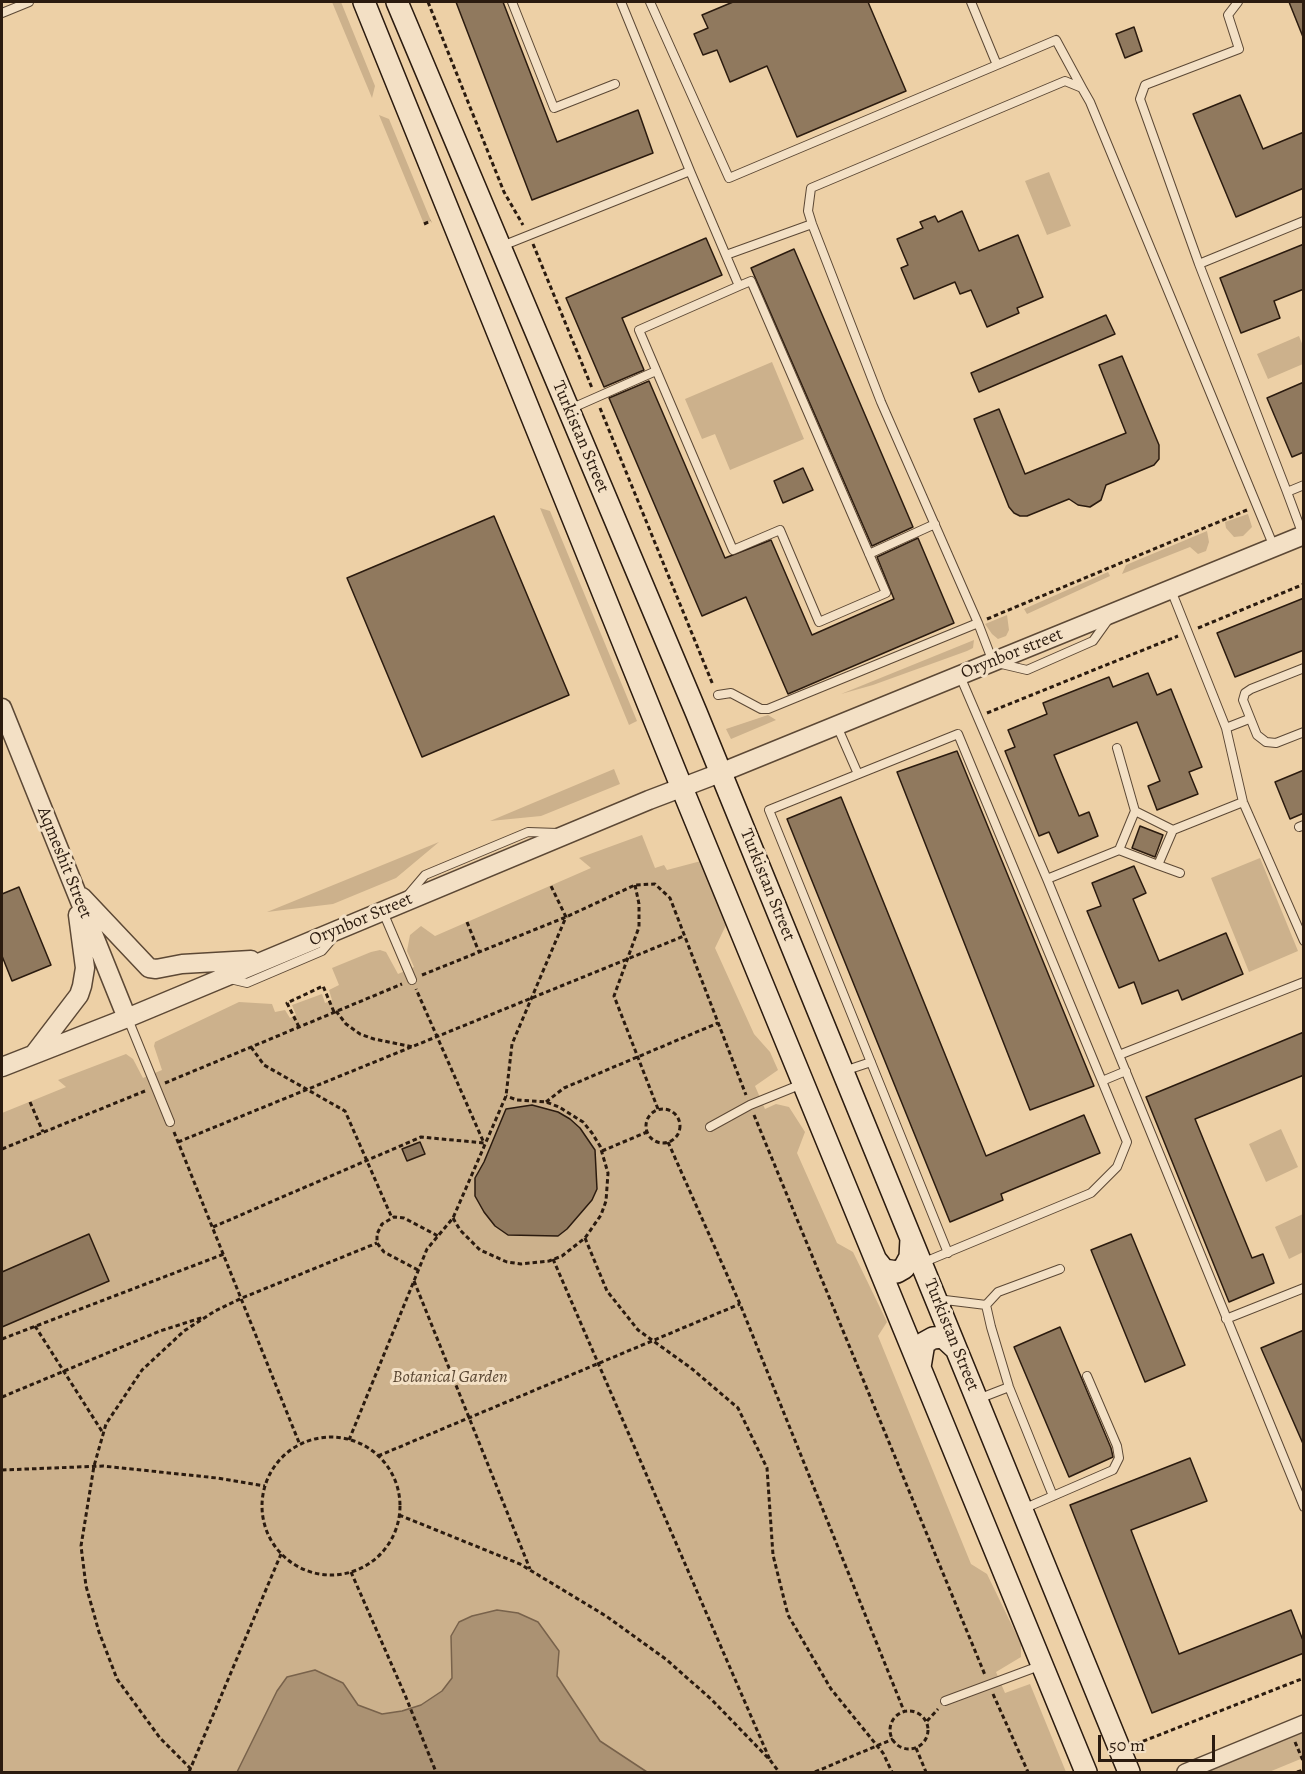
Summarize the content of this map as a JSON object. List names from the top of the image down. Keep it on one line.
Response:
{"streets":{"main road":["Turkistan Street"],"street":["Orynbor street","Aqmeshit Street","Orynbor Street"]},"crossings":[["Turkistan Street","Orynbor street"],["Turkistan Street","Orynbor Street"],["Orynbor street","Orynbor Street"],["Aqmeshit Street","Orynbor Street"]],"parks":["Botanical Garden"],"scale_bar":"50 m"}
